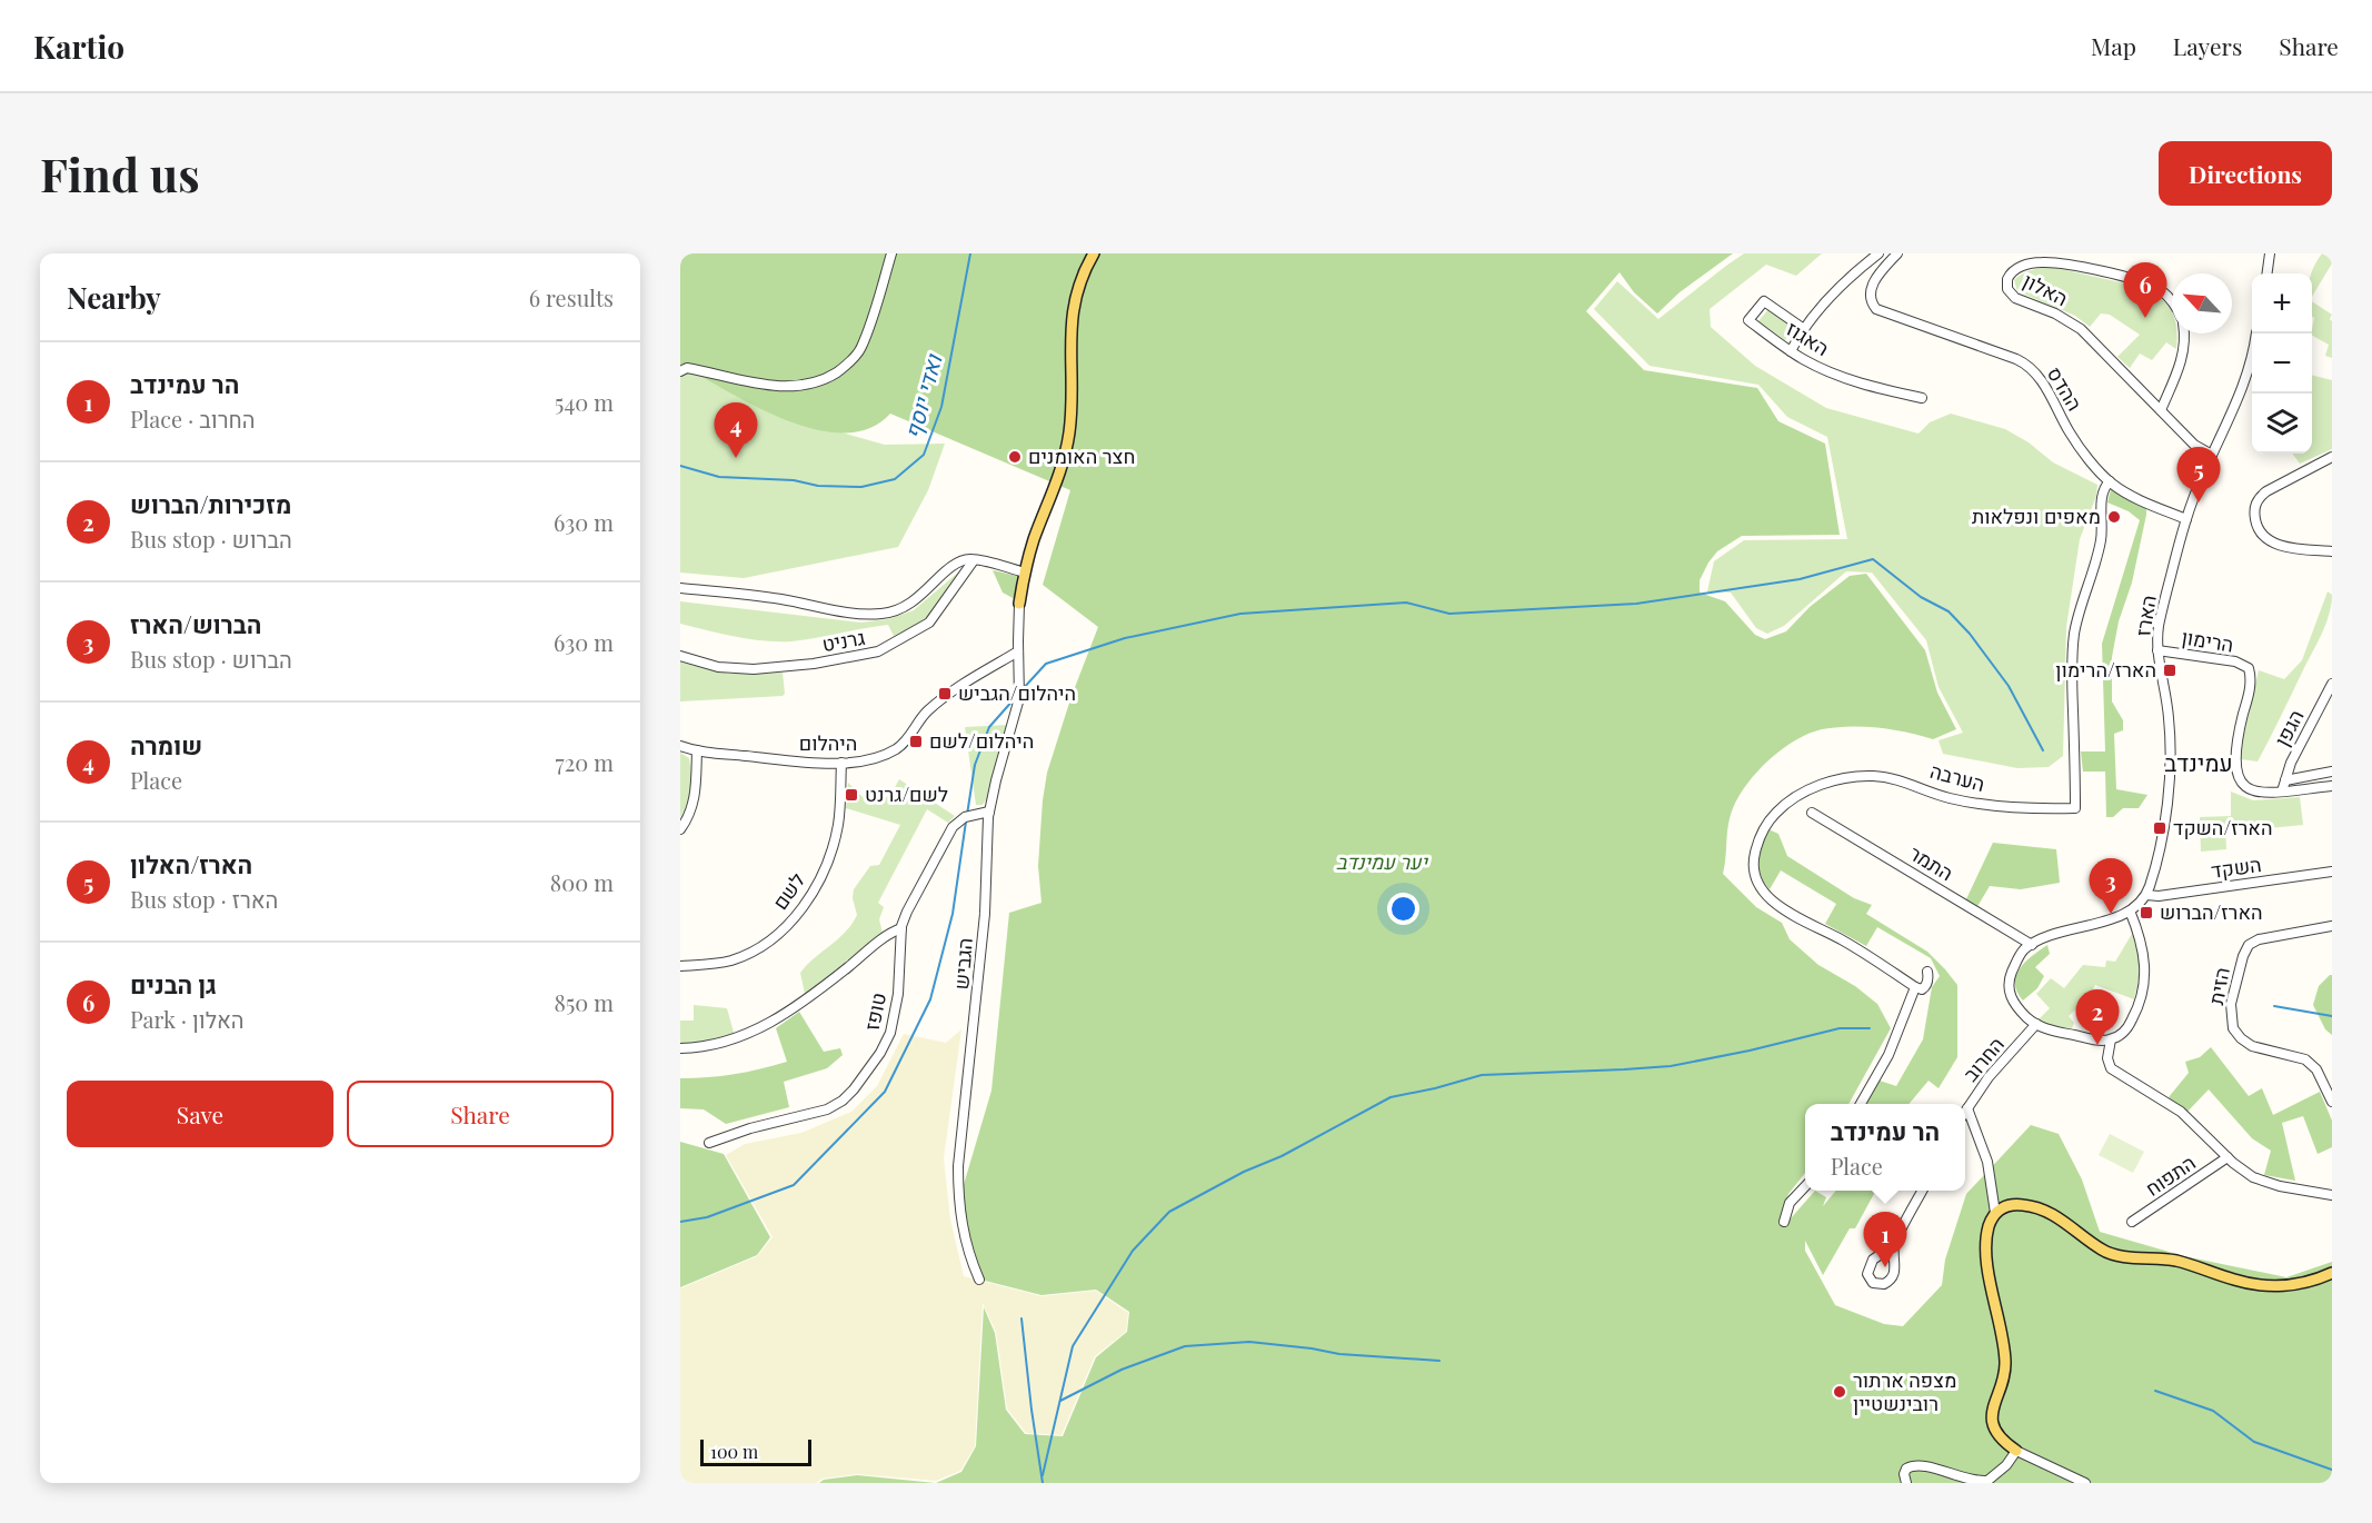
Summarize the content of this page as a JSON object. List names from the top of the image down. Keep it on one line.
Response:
{"streets":{"street":["האלון","האגוז","ההדס","הארז","גרניט","הרימון","הגפן","היהלום","הערבה","התמר","השקד","לשם","הגביש","הזית","טופז","החרוב","התפוח"]},"crossings":[["האלון","הארז"],["ההדס","הארז"],["ההדס","הערבה"],["הארז","הרימון"],["הארז","התמר"],["הארז","השקד"],["הארז","החרוב"],["הרימון","הגפן"],["היהלום","לשם"],["היהלום","הגביש"],["התמר","החרוב"],["הגביש","טופז"]],"districts":["עמינדב"],"water":["ואדי יוסף"],"parks":["יער עמינדב"],"places":{"other":["חצר האומנים","מאפים ונפלאות","מצפה ארתור רובינשטיין"],"transit":["הארז/הרימון","היהלום/הגביש","היהלום/לשם","לשם/גרנט","הארז/השקד","הארז/הברוש"]},"scale_bar":"100 m","north":"top left","page":{"header":"Kartio","nav":["Map","Layers","Share"],"buttons":["Directions",["Save","Share"]],"title":"Find us","heading":["Nearby","6 results"],"pins":["6","4","5","3","2","1"],"map_buttons":["+","−"],"list":[{"mark":"1","name":"הר עמינדב","note":"Place · החרוב","value":"540 m"},{"mark":"2","name":"מזכירות/הברוש","note":"Bus stop · הברוש","value":"630 m"},{"mark":"3","name":"הברוש/הארז","note":"Bus stop · הברוש","value":"630 m"},{"mark":"4","name":"שומרה","note":"Place","value":"720 m"},{"mark":"5","name":"הארז/האלון","note":"Bus stop · הארז","value":"800 m"},{"mark":"6","name":"גן הבנים","note":"Park · האלון","value":"850 m"}],"popup":["הר עמינדב","Place"],"scale":"100 m"}}
